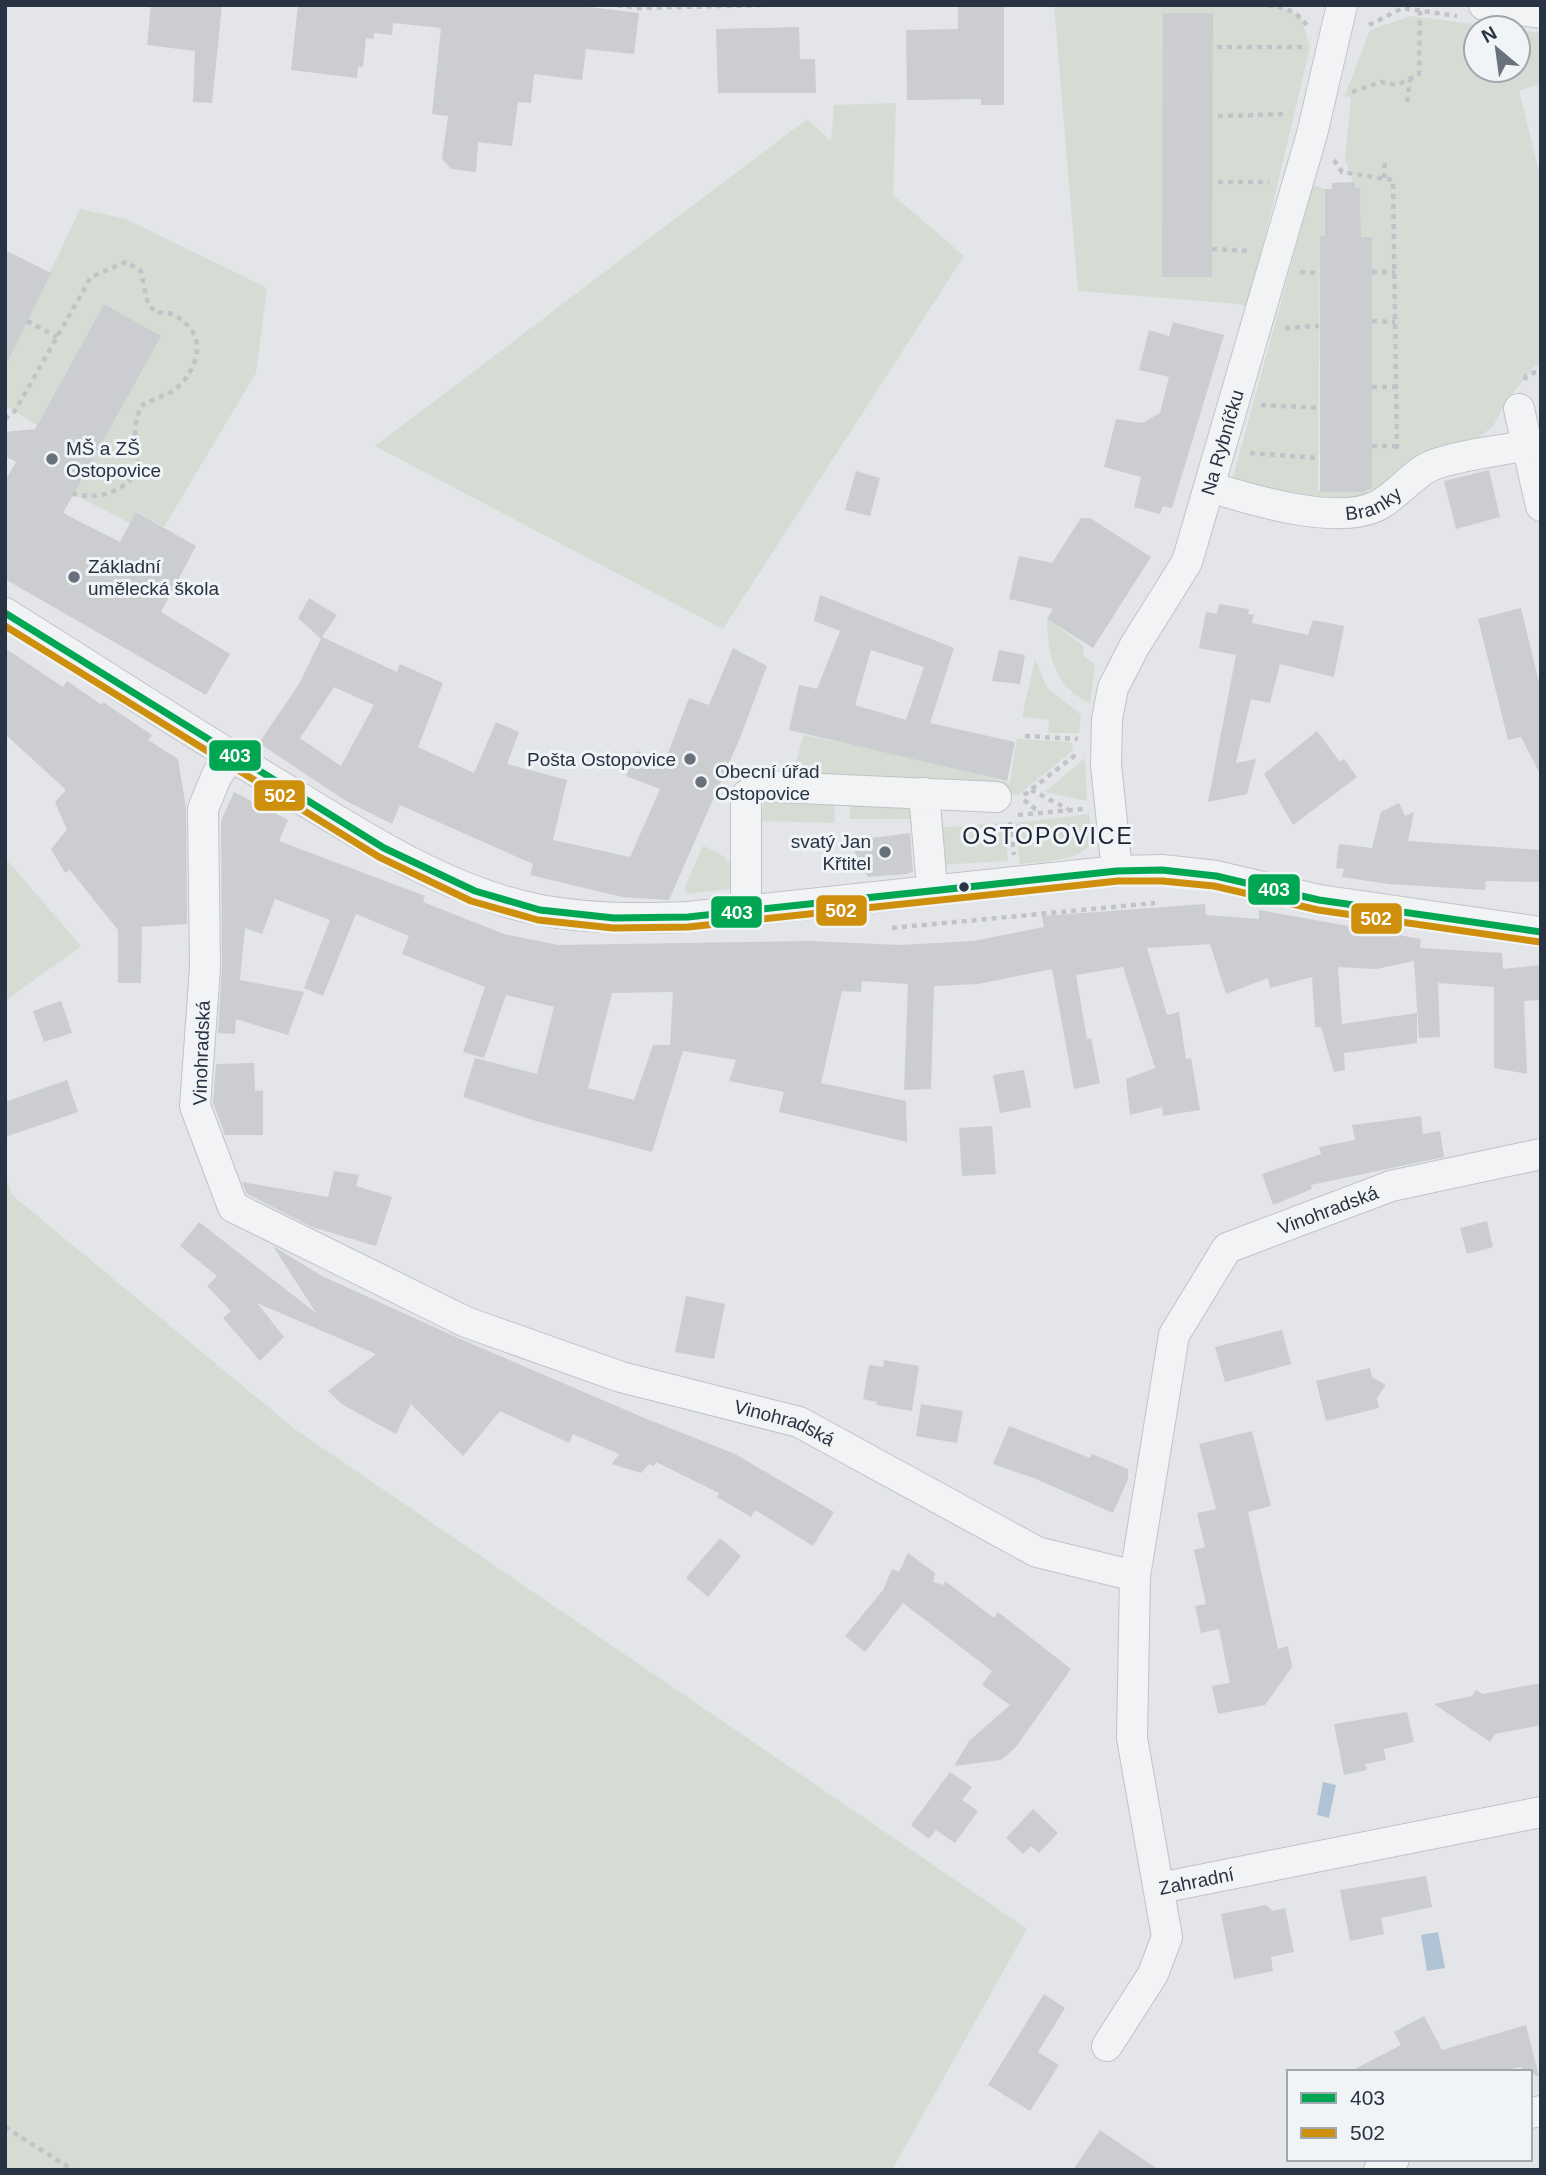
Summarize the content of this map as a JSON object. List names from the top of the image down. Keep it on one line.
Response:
{"streets":{"street":["Na Rybníčku","Branky","Vinohradská","Zahradní"]},"crossings":[["Na Rybníčku","Branky"],["Vinohradská","Zahradní"]],"districts":["OSTOPOVICE"],"places":["MŠ a ZŠ Ostopovice","Základní umělecká škola","Pošta Ostopovice","Obecní úřad Ostopovice","svatý Jan Křtitel"],"lines":["transit line 403","transit line 502"],"legend":["403","502"],"north":"top left"}
